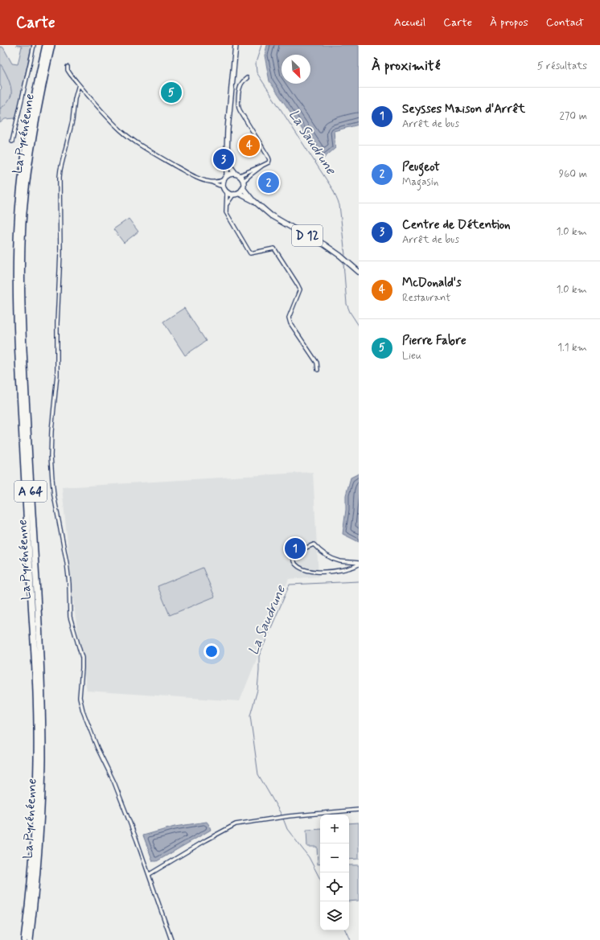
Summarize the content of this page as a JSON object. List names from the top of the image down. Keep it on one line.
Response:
{"streets":{"highway":["La Pyrénéenne","A 64"],"main road":["D 12"]},"water":["La Saudrune"],"north":"bottom right","page":{"header":"Carte","nav":["Accueil","Carte","À propos","Contact"],"heading":["À proximité","5 résultats"],"pins":["5","4","3","2","1"],"list":[{"mark":"1","name":"Seysses Maison d'Arrêt","note":"Arrêt de bus","value":"270 m"},{"mark":"2","name":"Peugeot","note":"Magasin","value":"960 m"},{"mark":"3","name":"Centre de Détention","note":"Arrêt de bus","value":"1.0 km"},{"mark":"4","name":"McDonald's","note":"Restaurant","value":"1.0 km"},{"mark":"5","name":"Pierre Fabre","note":"Lieu","value":"1.1 km"}],"map_buttons":["+","−"]}}
